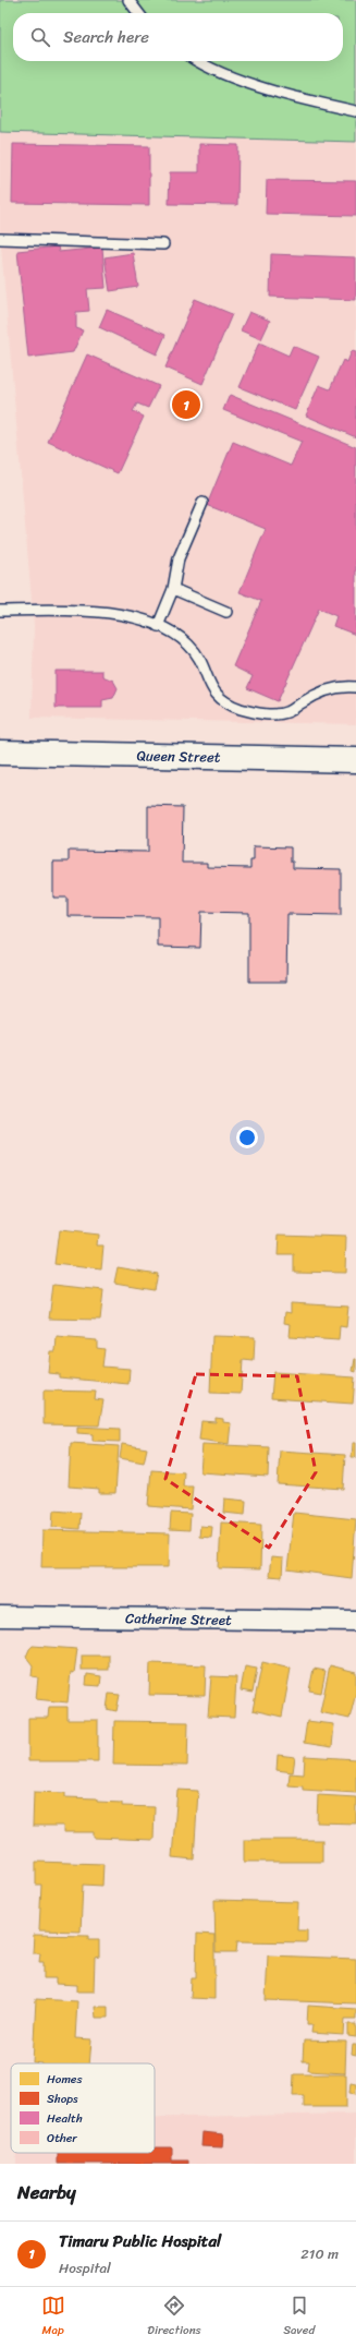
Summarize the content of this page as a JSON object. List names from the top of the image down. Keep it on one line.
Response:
{"streets":{"street":["Queen Street","Catherine Street"]},"legend":["Homes","Shops","Health","Other"],"page":{"search":"Search here","pins":"1","heading":"Nearby","list":[{"mark":"1","name":"Timaru Public Hospital","note":"Hospital","value":"210 m"}],"nav":["Map","Directions","Saved"]}}
